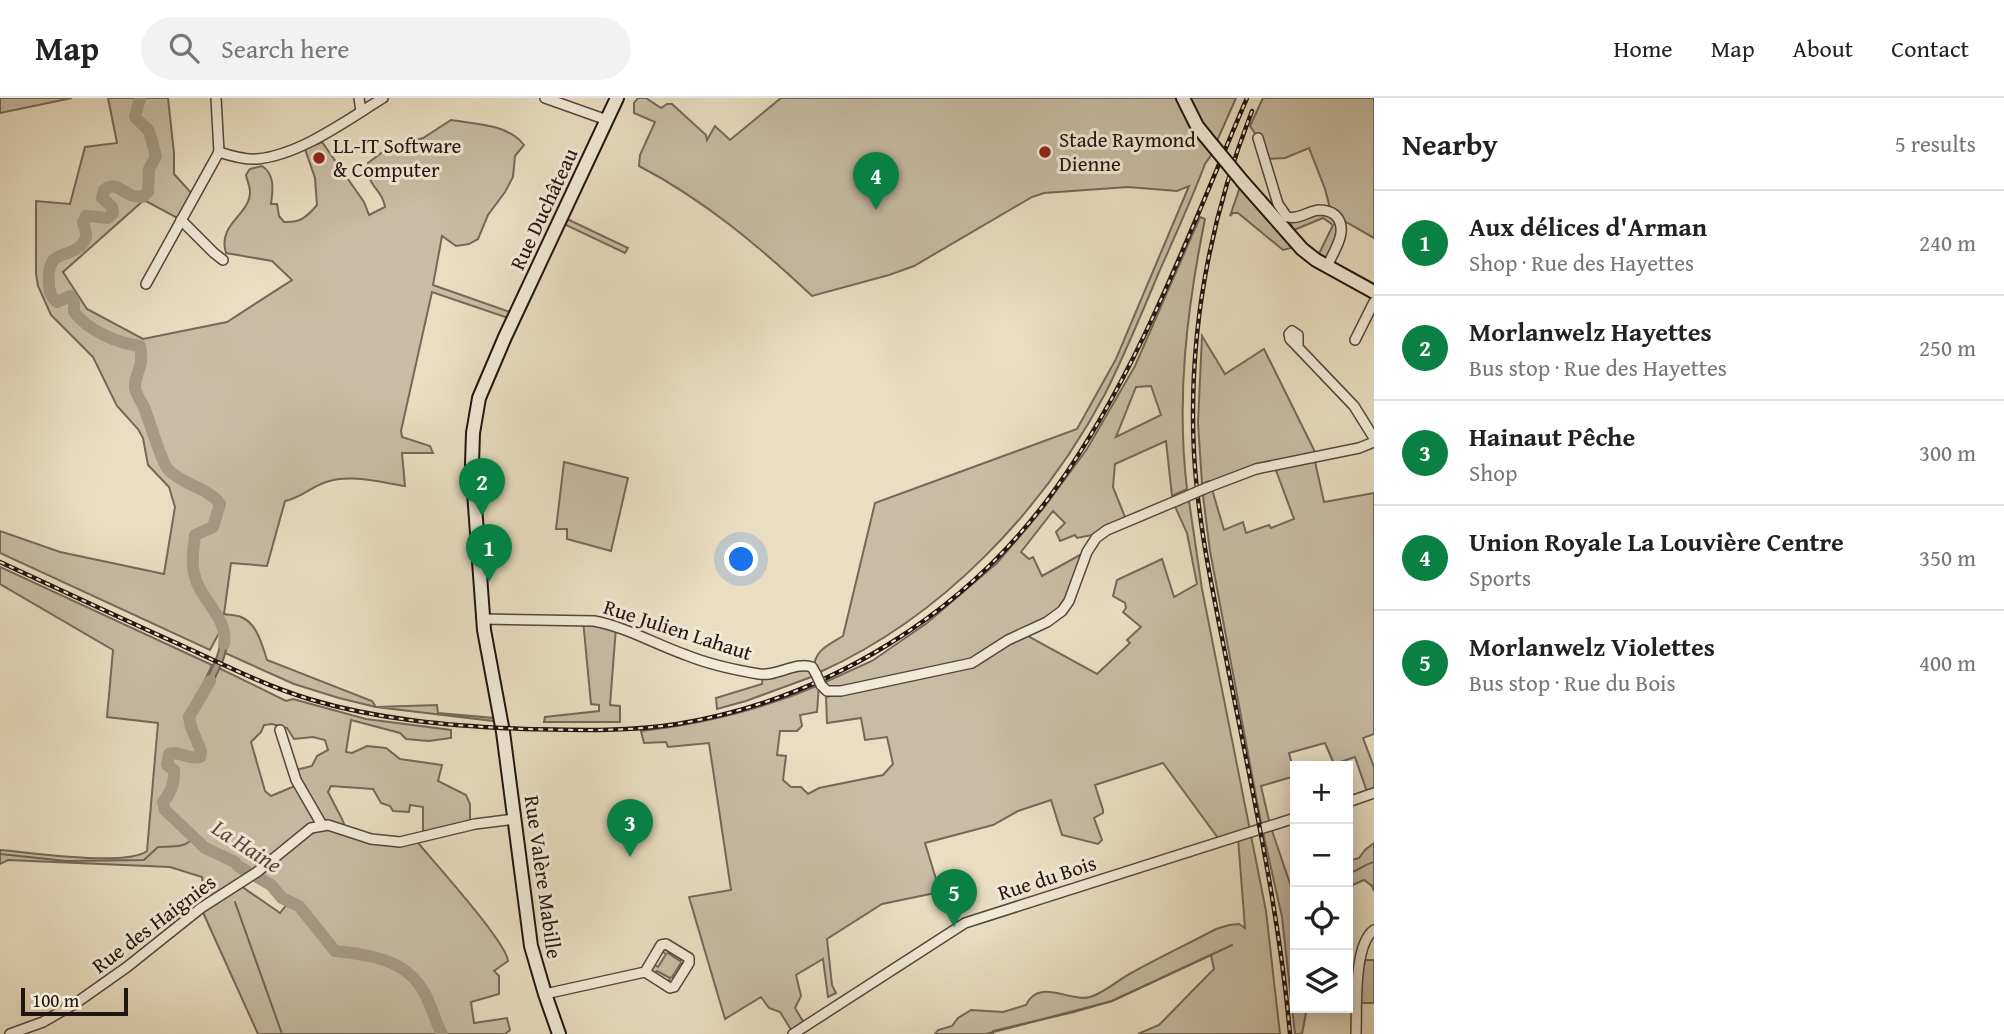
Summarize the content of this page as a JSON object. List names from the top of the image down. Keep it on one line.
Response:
{"streets":{"street":["Rue Duchâteau","Rue Julien Lahaut","Rue Valère Mabille","Rue du Bois","Rue des Haignies"]},"crossings":[["Rue Duchâteau","Rue Julien Lahaut"],["Rue Duchâteau","Rue Valère Mabille"],["Rue Julien Lahaut","Rue Valère Mabille"]],"water":["La Haine"],"places":["Stade Raymond Dienne","LL-IT Software & Computer"],"scale_bar":"100 m","page":{"header":"Map","search":"Search here","nav":["Home","Map","About","Contact"],"heading":["Nearby","5 results"],"pins":["4","2","1","3","5"],"list":[{"mark":"1","name":"Aux délices d'Arman","note":"Shop · Rue des Hayettes","value":"240 m"},{"mark":"2","name":"Morlanwelz Hayettes","note":"Bus stop · Rue des Hayettes","value":"250 m"},{"mark":"3","name":"Hainaut Pêche","note":"Shop","value":"300 m"},{"mark":"4","name":"Union Royale La Louvière Centre","note":"Sports","value":"350 m"},{"mark":"5","name":"Morlanwelz Violettes","note":"Bus stop · Rue du Bois","value":"400 m"}],"map_buttons":["+","−"],"scale":"100 m"}}
